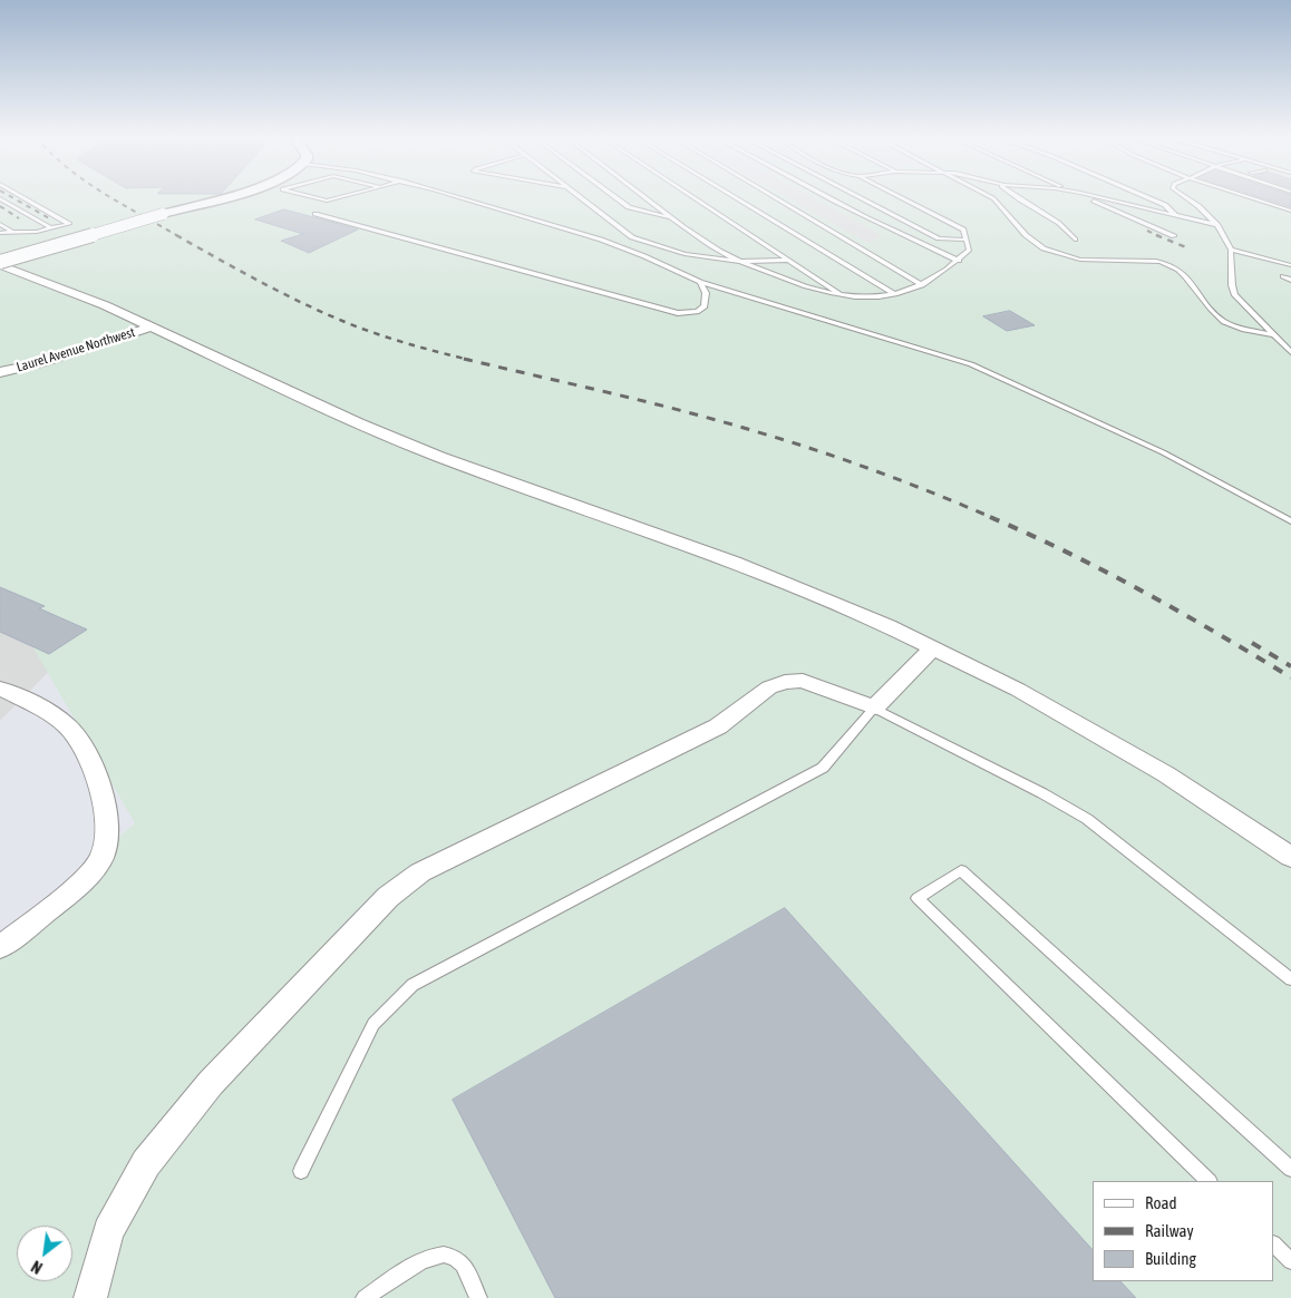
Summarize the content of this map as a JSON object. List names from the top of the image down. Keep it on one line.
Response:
{"streets":{"street":["Laurel Avenue Northwest"]},"legend":["Road","Railway","Building"],"north":"bottom left"}
